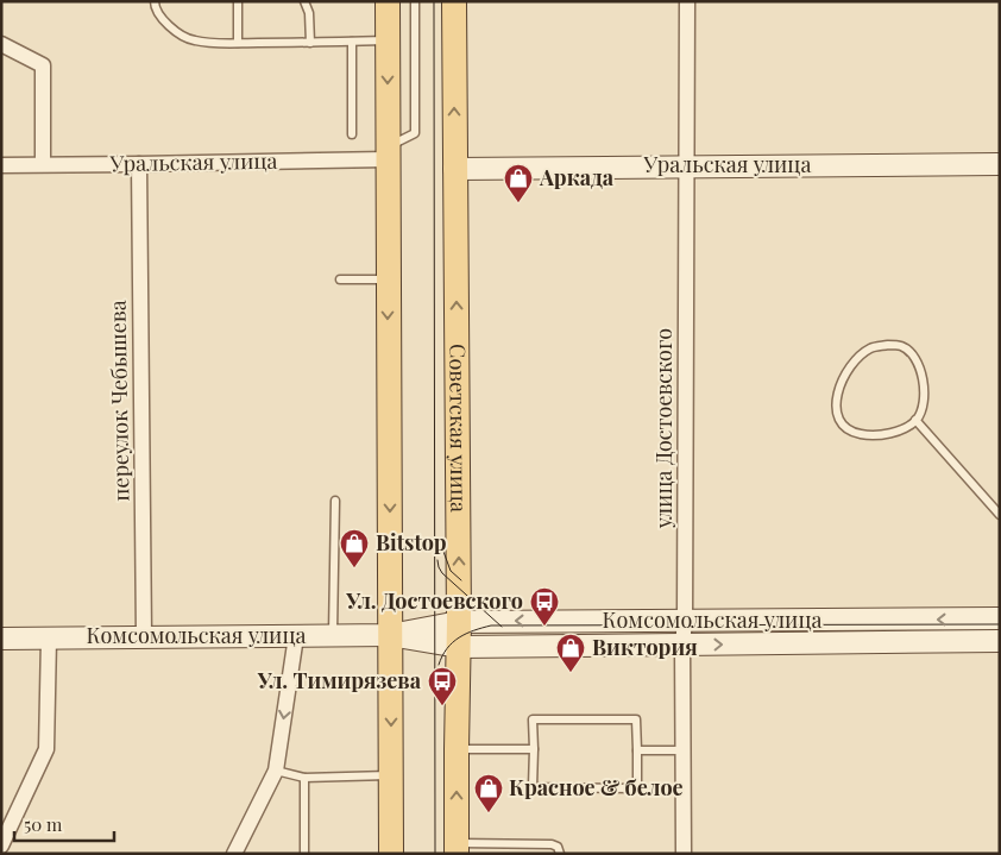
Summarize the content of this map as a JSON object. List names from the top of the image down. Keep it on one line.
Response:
{"streets":{"main road":["Уральская улица","Советская улица","Комсомольская улица"],"street":["переулок Чебышева","улица Достоевского"]},"crossings":[["Уральская улица","переулок Чебышева"],["Уральская улица","Советская улица"],["Уральская улица","улица Достоевского"],["переулок Чебышева","Комсомольская улица"],["Советская улица","Комсомольская улица"],["улица Достоевского","Комсомольская улица"]],"places":{"shop":["Аркада","Bitstop","Виктория","Красное & белое"],"bus stop":["Ул. Достоевского","Ул. Тимирязева"]},"scale_bar":"50 m"}
